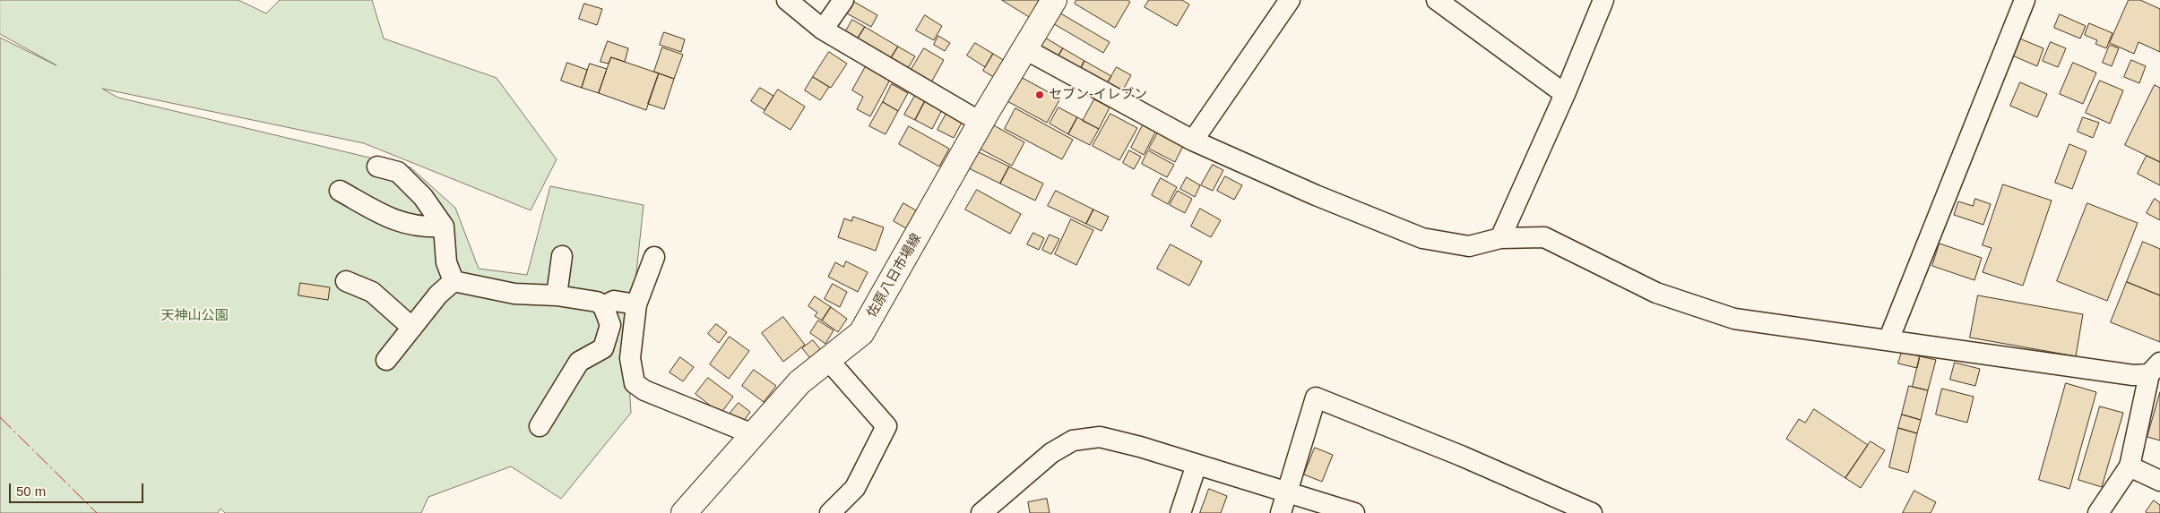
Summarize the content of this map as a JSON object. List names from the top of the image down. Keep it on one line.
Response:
{"streets":{"main road":["佐原八日市場線"]},"parks":["天神山公園"],"places":["セブン-イレブン"],"scale_bar":"50 m"}
